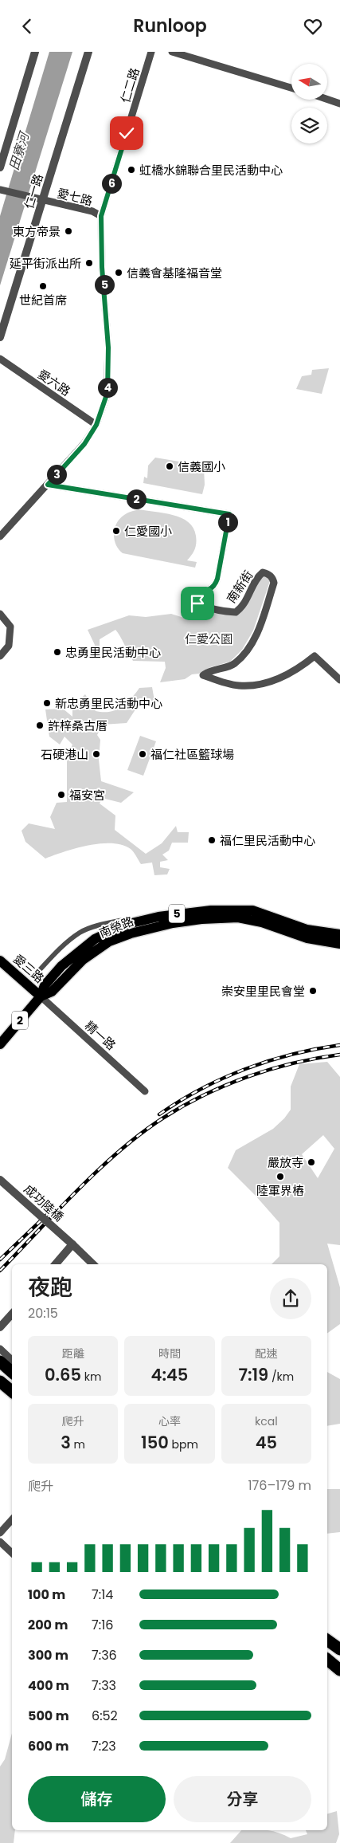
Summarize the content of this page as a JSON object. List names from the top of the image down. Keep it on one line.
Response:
{"streets":{"main road":["5","南榮路","愛三路","2"],"street":["仁二路","仁一路","愛七路","愛六路","南新街","精一路","成功陸橋"]},"crossings":[["仁二路","愛七路"],["仁二路","愛六路"],["仁二路","南新街"],["仁一路","愛七路"],["南榮路","愛三路"],["南榮路","2"],["南榮路","精一路"],["愛三路","2"],["愛三路","精一路"],["2","精一路"]],"water":["田寮河"],"parks":["仁愛公園"],"places":["虹橋水錦聯合里民活動中心","東方帝景","延平街派出所","信義會基隆福音堂","世紀首席","信義國小","仁愛國小","忠勇里民活動中心","新忠勇里民活動中心","許梓桑古厝","石硬港山","福仁社區籃球場","福安宮","福仁里民活動中心","崇安里里民會堂","嚴放寺","陸軍界樁"],"north":"left","page":{"header":"Runloop","pins":["6","5","4","3","2","1"],"heading":["夜跑","20:15"],"stats":[["距離","0.65 km"],["時間","4:45"],["配速","7:19 /km"],["爬升","3 m"],["心率","150 bpm"],["kcal","45"]],"chart":["爬升","176–179 m"],"list":[{"name":"100 m","note":"7:14"},{"name":"200 m","note":"7:16"},{"name":"300 m","note":"7:36"},{"name":"400 m","note":"7:33"},{"name":"500 m","note":"6:52"},{"name":"600 m","note":"7:23"}],"buttons":["儲存","分享"]}}
